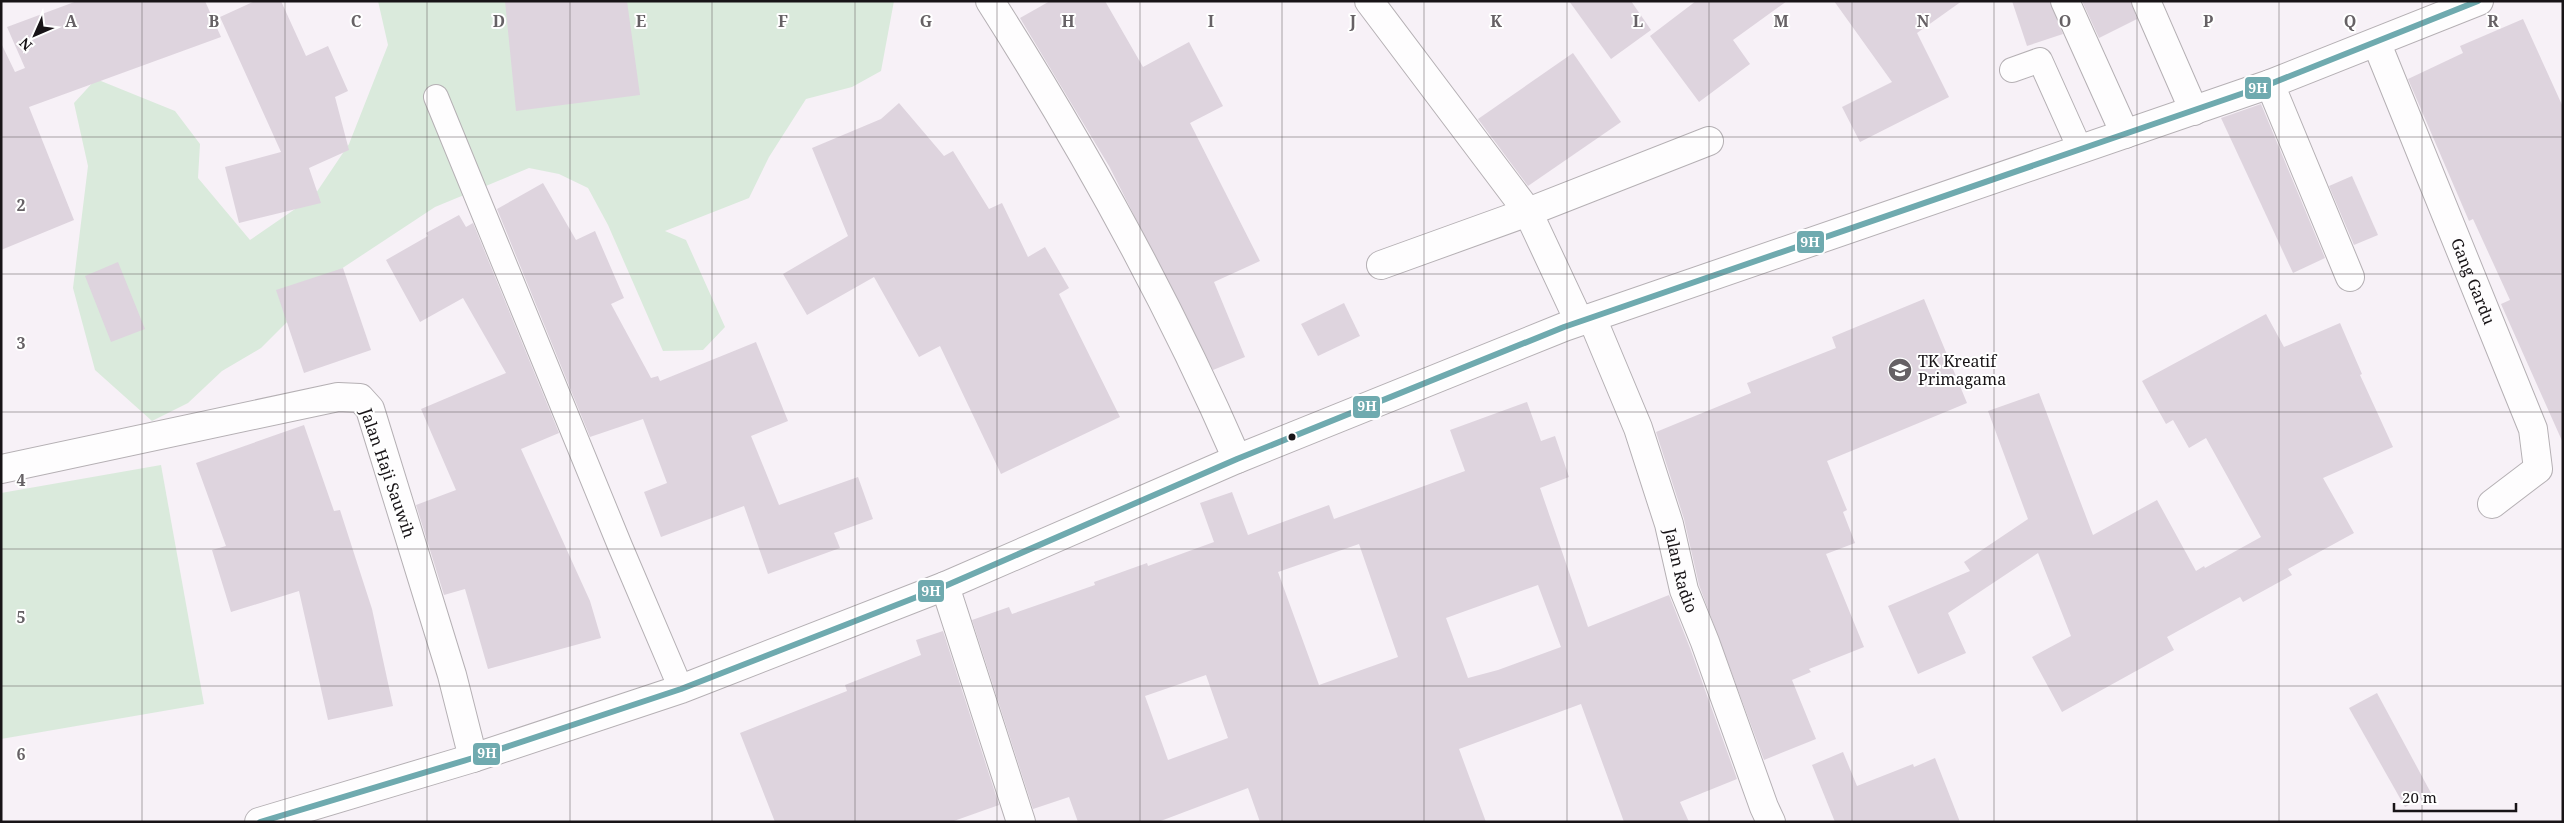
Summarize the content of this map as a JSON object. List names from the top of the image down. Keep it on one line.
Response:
{"streets":{"street":["Gang Gardu","Jalan Haji Sauwih","Jalan Radio"]},"places":{"school or university":["TK Kreatif Primagama"]},"lines":["transit line 9H"],"scale_bar":"20 m","north":"bottom left","grid":{"columns":["A","B","C","D","E","F","G","H","I","J","K","L","M","N","O","P","Q","R"],"rows":["2","3","4","5","6"]}}
